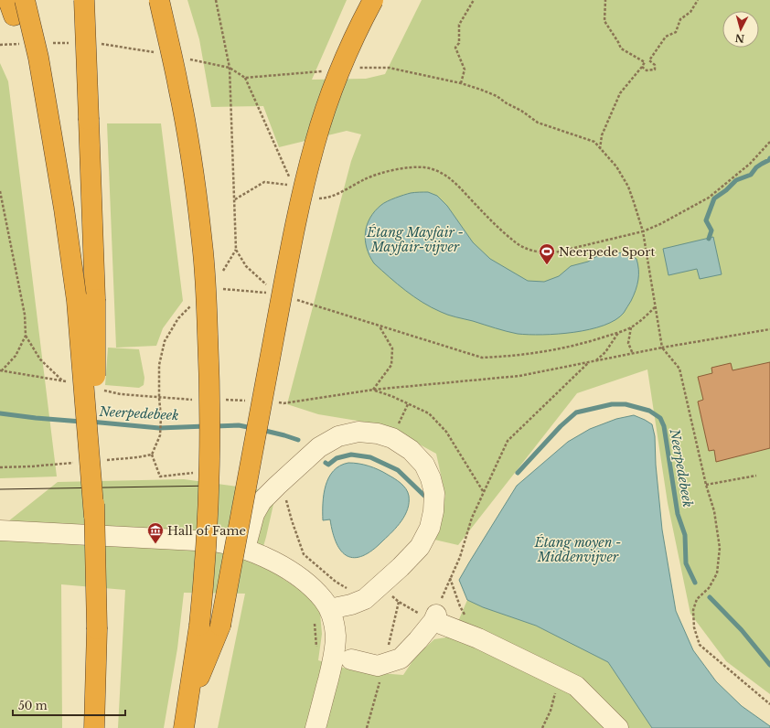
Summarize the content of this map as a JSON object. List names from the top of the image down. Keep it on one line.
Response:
{"water":["Étang Mayfair - Mayfair-vijver","Neerpedebeek","Étang moyen - Middenvijver"],"places":{"sports":["Neerpede Sport"],"museum":["Hall of Fame"]},"scale_bar":"50 m","north":"bottom"}
